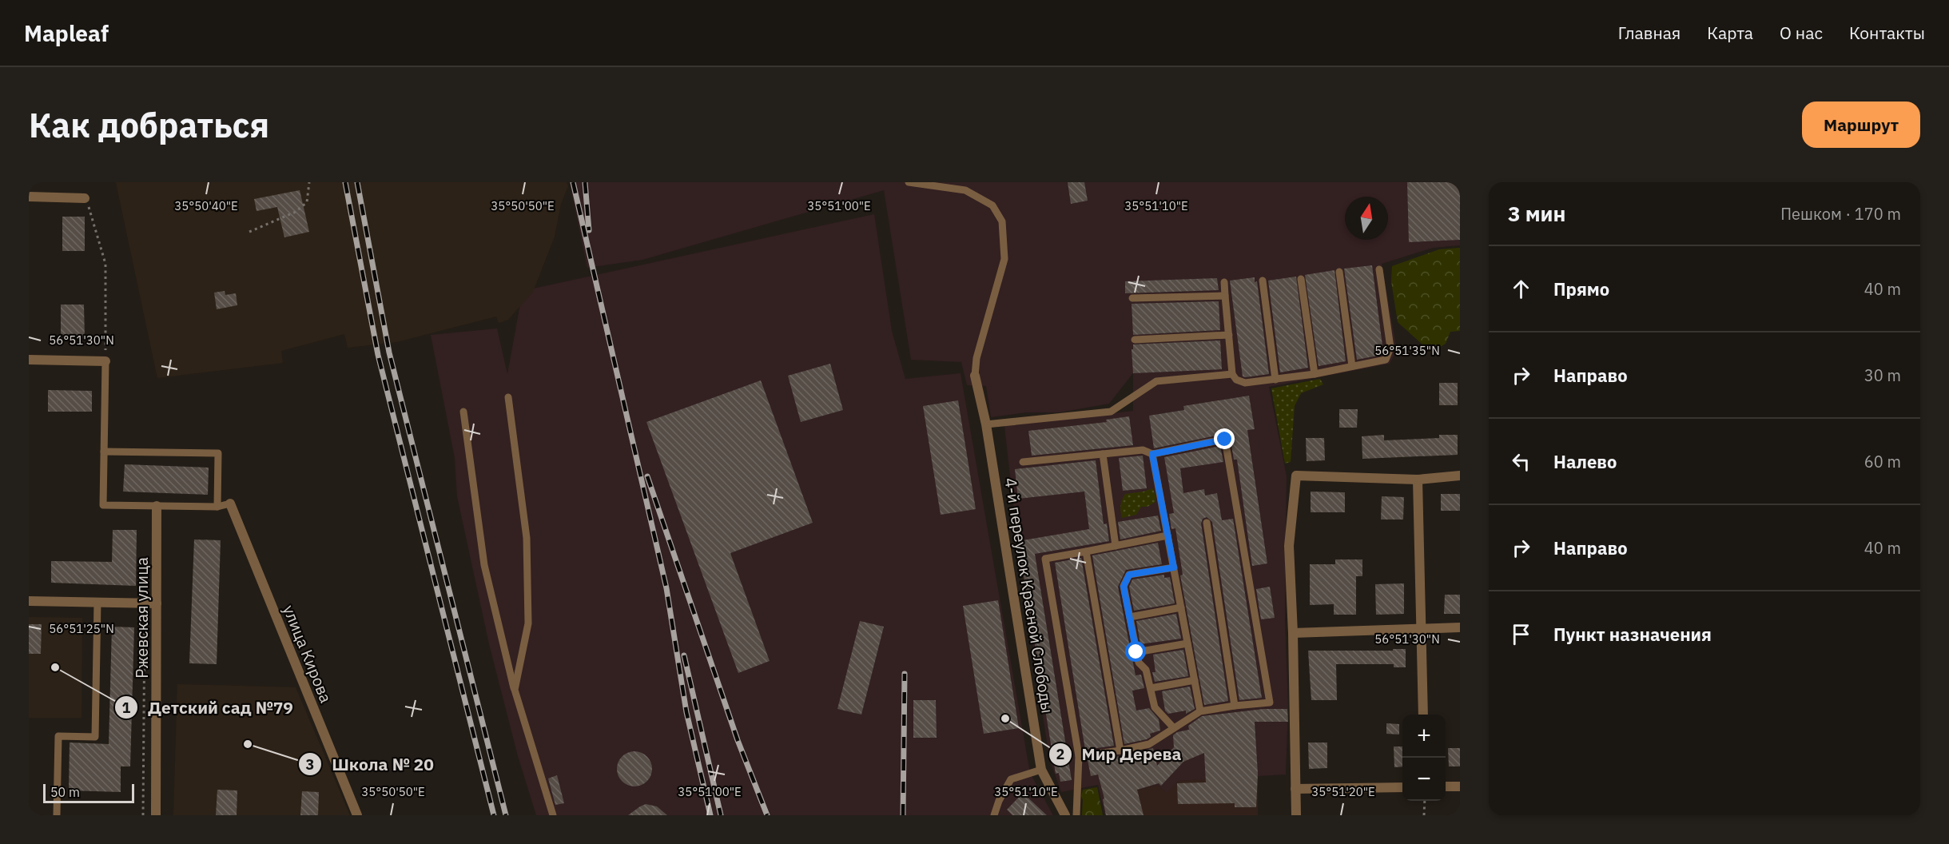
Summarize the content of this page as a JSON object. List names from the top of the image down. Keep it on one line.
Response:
{"streets":{"street":["4-й переулок Красной Слободы","Ржевская улица","улица Кирова"]},"places":["Детский сад №79","Мир Дерева","Школа № 20"],"scale_bar":"50 m","north":"top","page":{"header":"Mapleaf","nav":["Главная","Карта","О нас","Контакты"],"buttons":"Маршрут","title":"Как добраться","heading":["3 мин","Пешком · 170 m"],"list":[["Прямо","40 m"],["Направо","30 m"],["Налево","60 m"],["Направо","40 m"],"Пункт назначения"],"map_buttons":["+","−"],"scale":"50 m"},"coordinates":["35°50'40\"E","35°50'50\"E","35°51'00\"E","35°51'10\"E","56°51'30\"N","56°51'35\"N","56°51'25\"N","35°51'20\"E"]}
